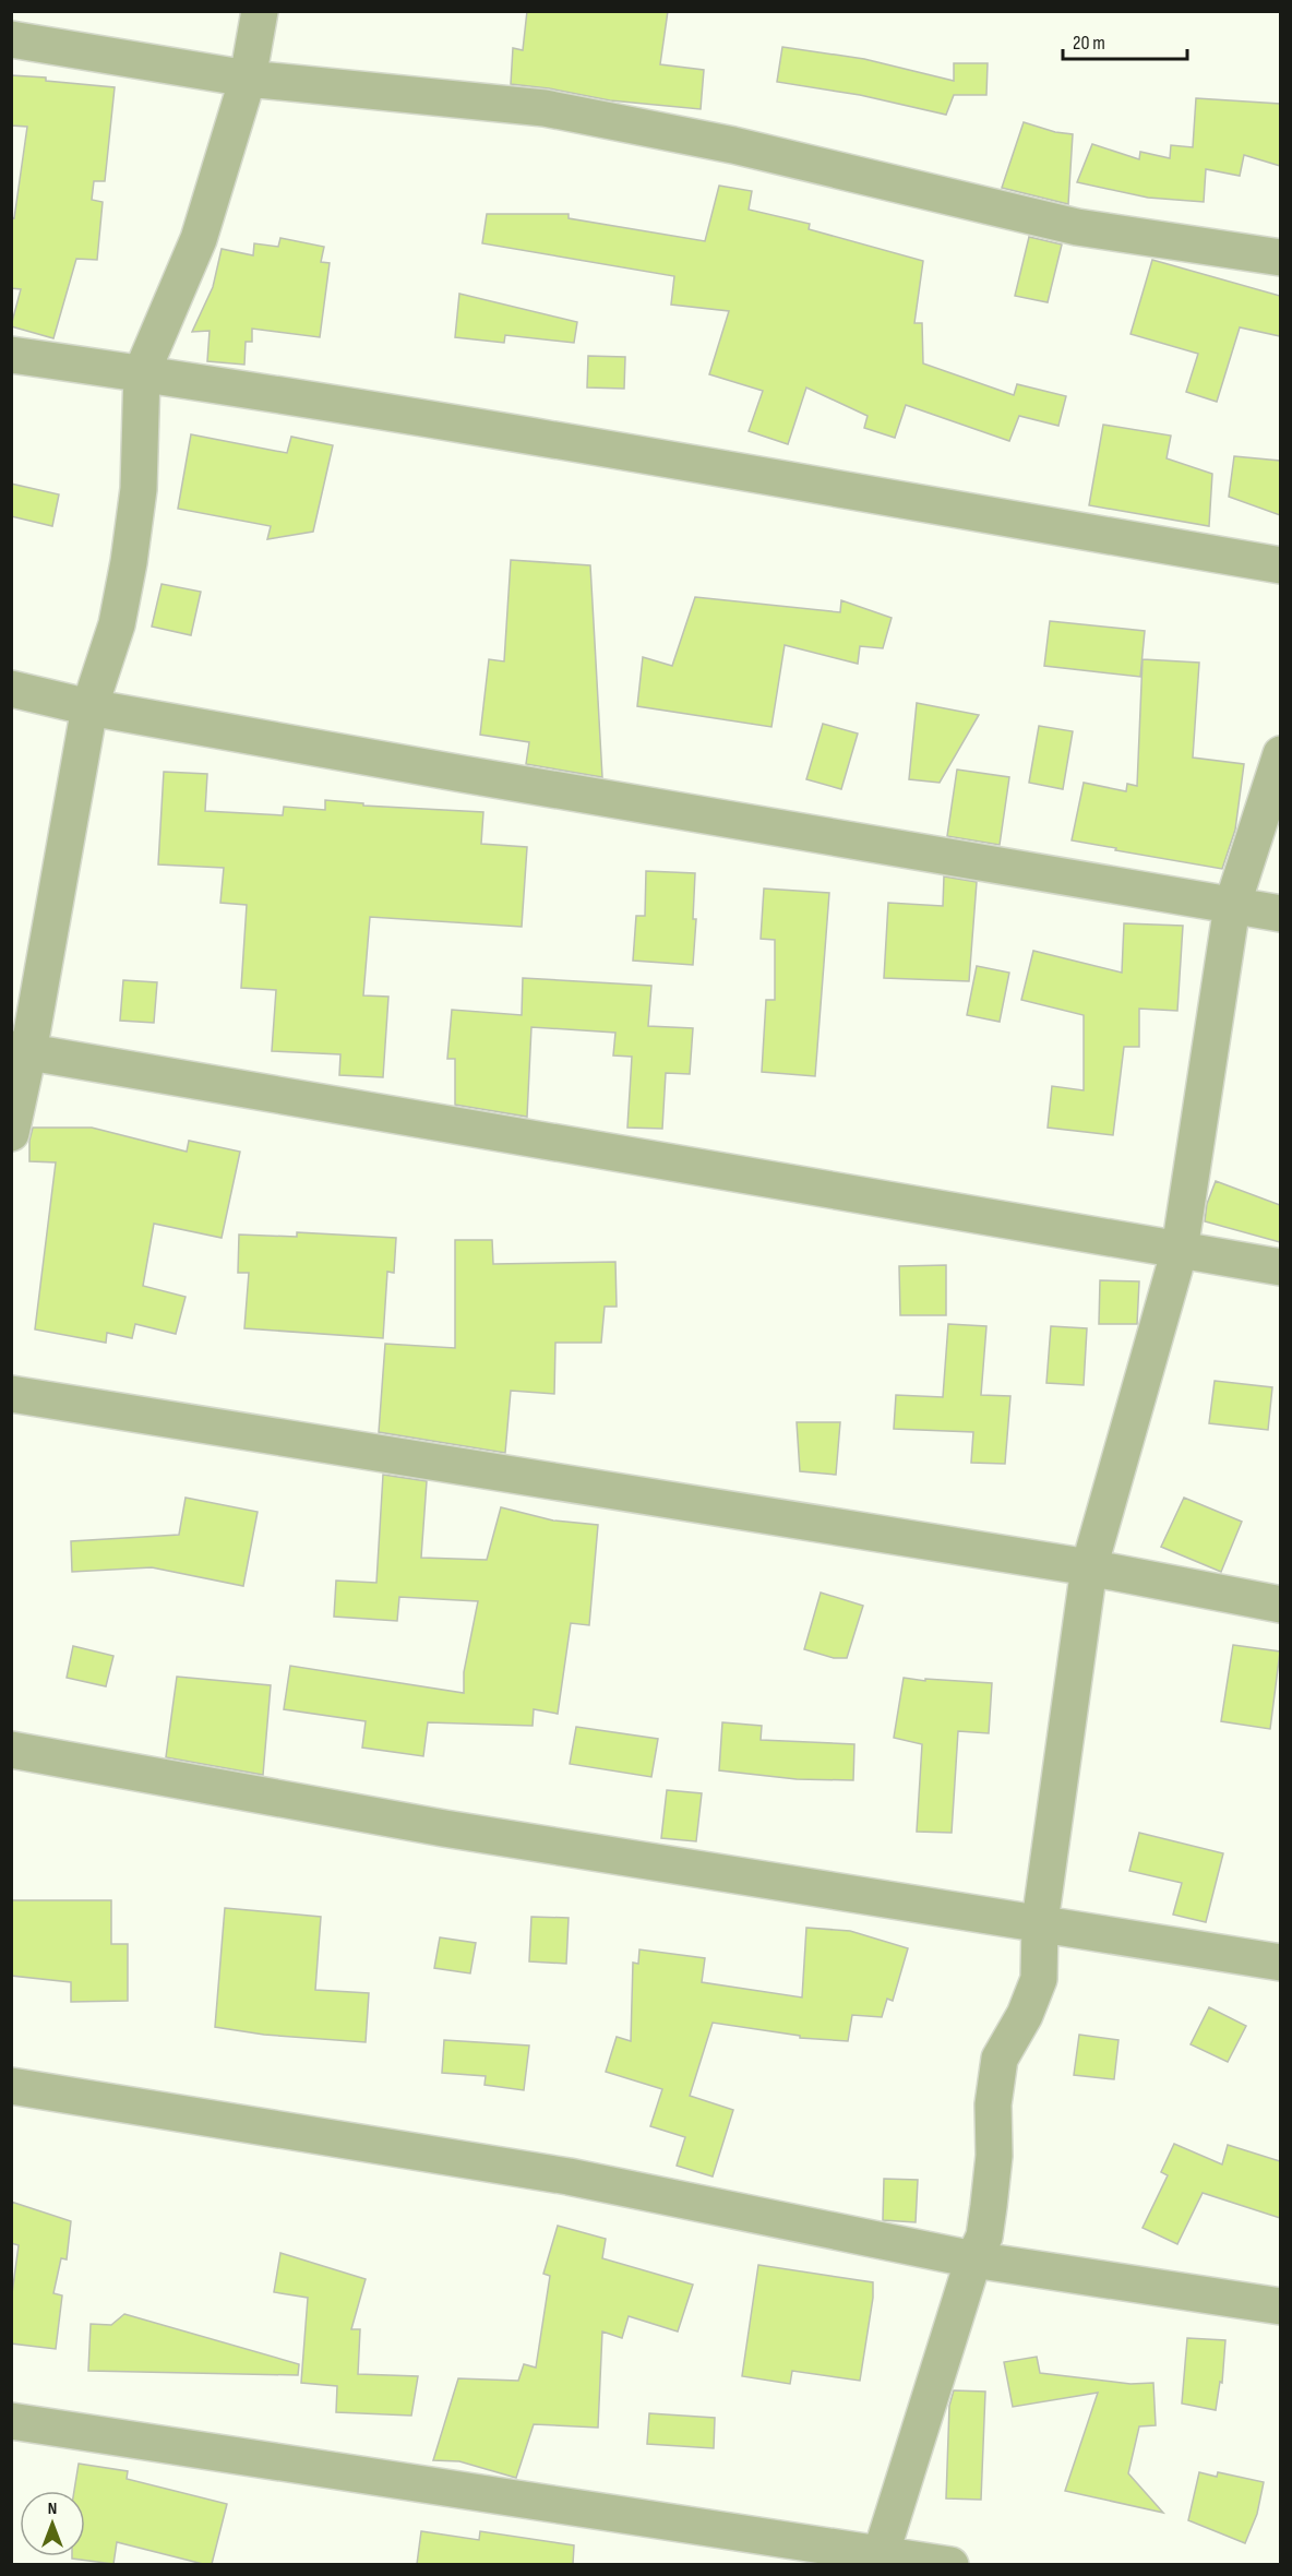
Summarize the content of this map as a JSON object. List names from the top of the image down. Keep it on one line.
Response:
{"scale_bar":"20 m","north":"top"}
